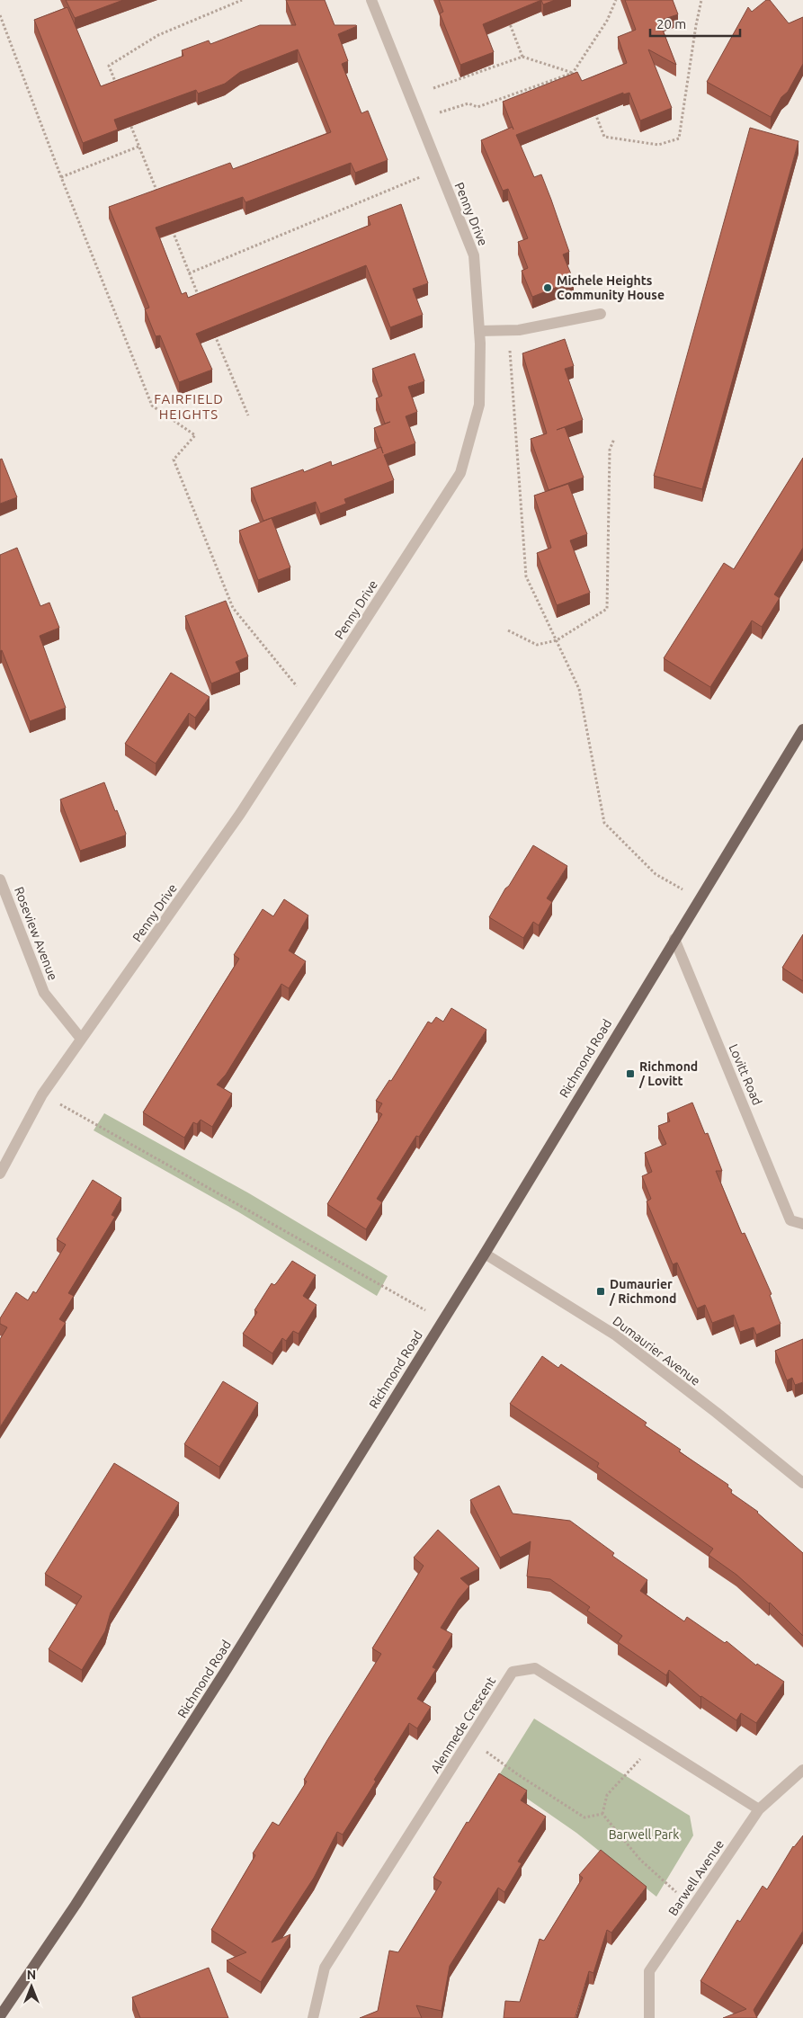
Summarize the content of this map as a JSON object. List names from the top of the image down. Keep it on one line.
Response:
{"streets":{"main road":["Richmond Road"],"street":["Penny Drive","Roseview Avenue","Lovitt Road","Dumaurier Avenue","Alenmede Crescent","Barwell Avenue"]},"crossings":[["Penny Drive","Roseview Avenue"],["Richmond Road","Lovitt Road"],["Richmond Road","Dumaurier Avenue"],["Alenmede Crescent","Barwell Avenue"]],"districts":["FAIRFIELD HEIGHTS"],"parks":["Barwell Park"],"places":{"other":["Michele Heights Community House"],"transit":["Richmond / Lovitt","Dumaurier / Richmond"]},"scale_bar":"20 m","north":"top"}
